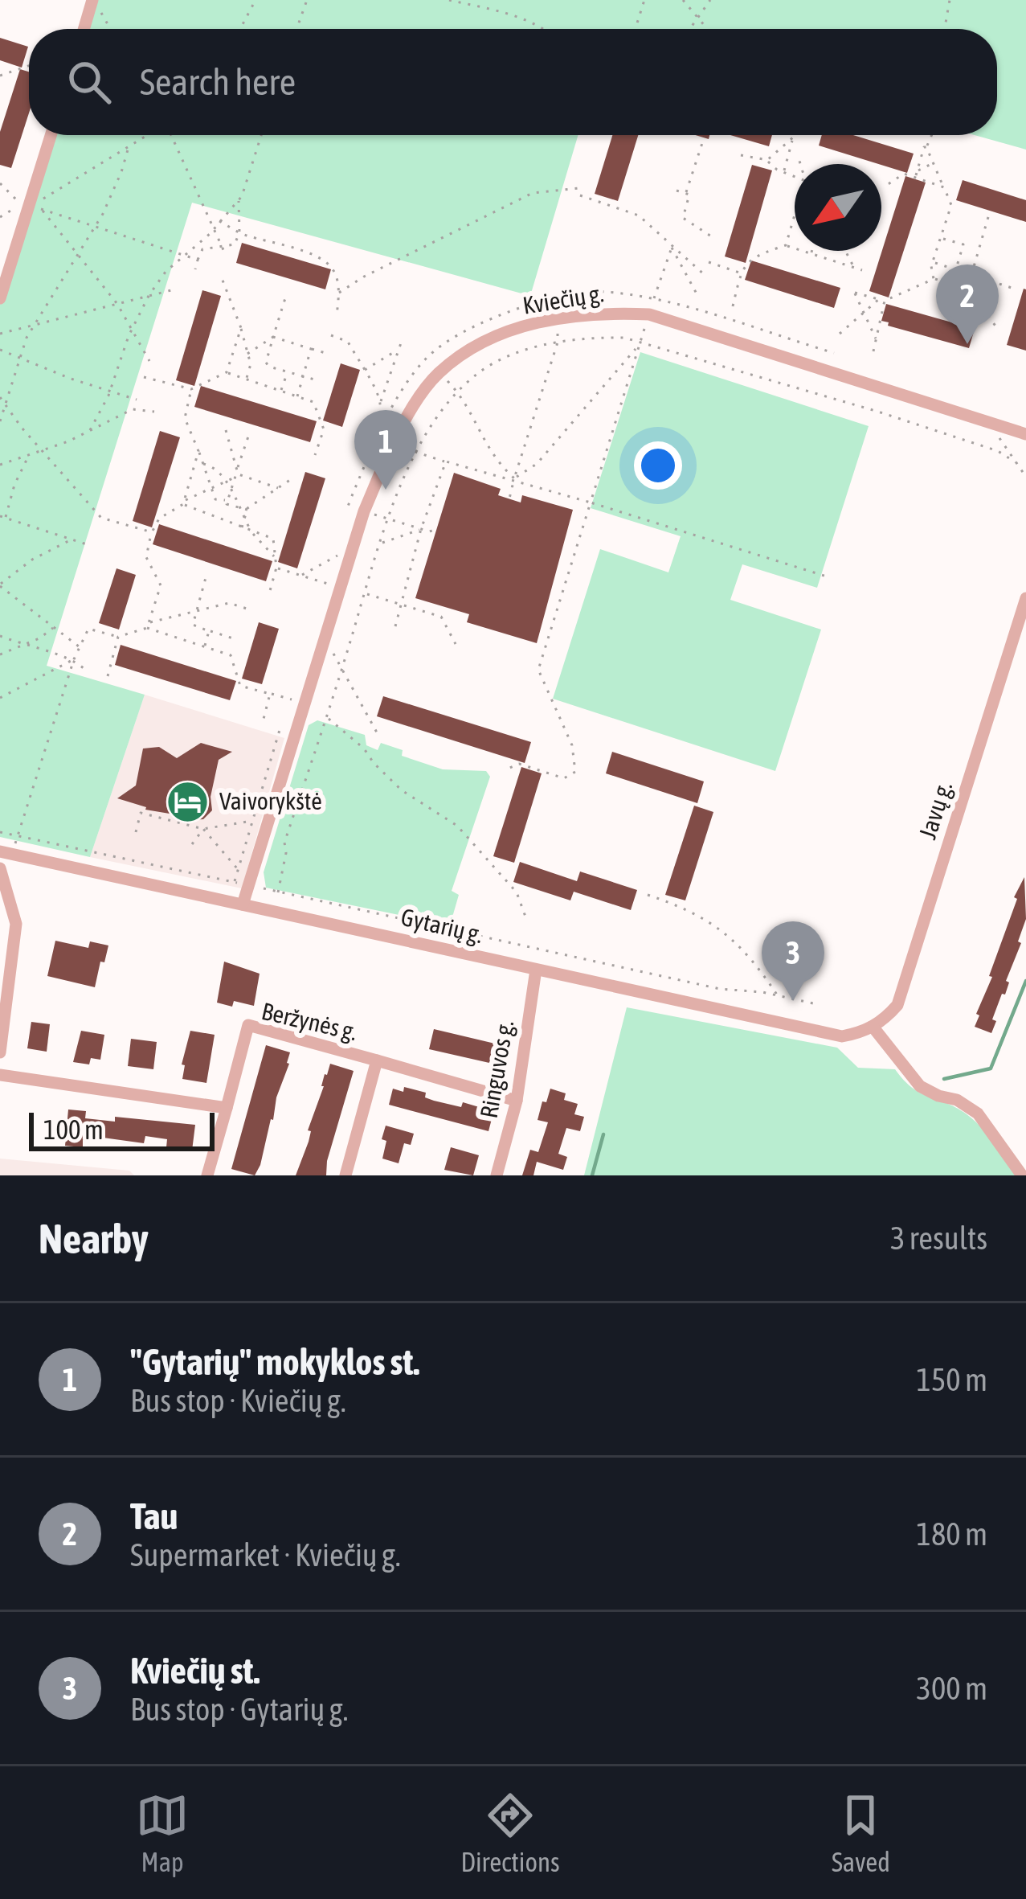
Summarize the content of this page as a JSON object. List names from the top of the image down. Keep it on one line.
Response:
{"streets":{"street":["Kviečių g.","Javų g.","Gytarių g.","Beržynės g.","Ringuvos g."]},"crossings":[["Kviečių g.","Gytarių g."],["Javų g.","Gytarių g."],["Gytarių g.","Ringuvos g."]],"places":{"hotel":["Vaivorykštė"]},"scale_bar":"100 m","north":"bottom left","page":{"search":"Search here","pins":["2","1","3"],"scale":"100 m","heading":["Nearby","3 results"],"list":[{"mark":"1","name":"\"Gytarių\" mokyklos st.","note":"Bus stop · Kviečių g.","value":"150 m"},{"mark":"2","name":"Tau","note":"Supermarket · Kviečių g.","value":"180 m"},{"mark":"3","name":"Kviečių st.","note":"Bus stop · Gytarių g.","value":"300 m"}],"nav":["Map","Directions","Saved"]}}
